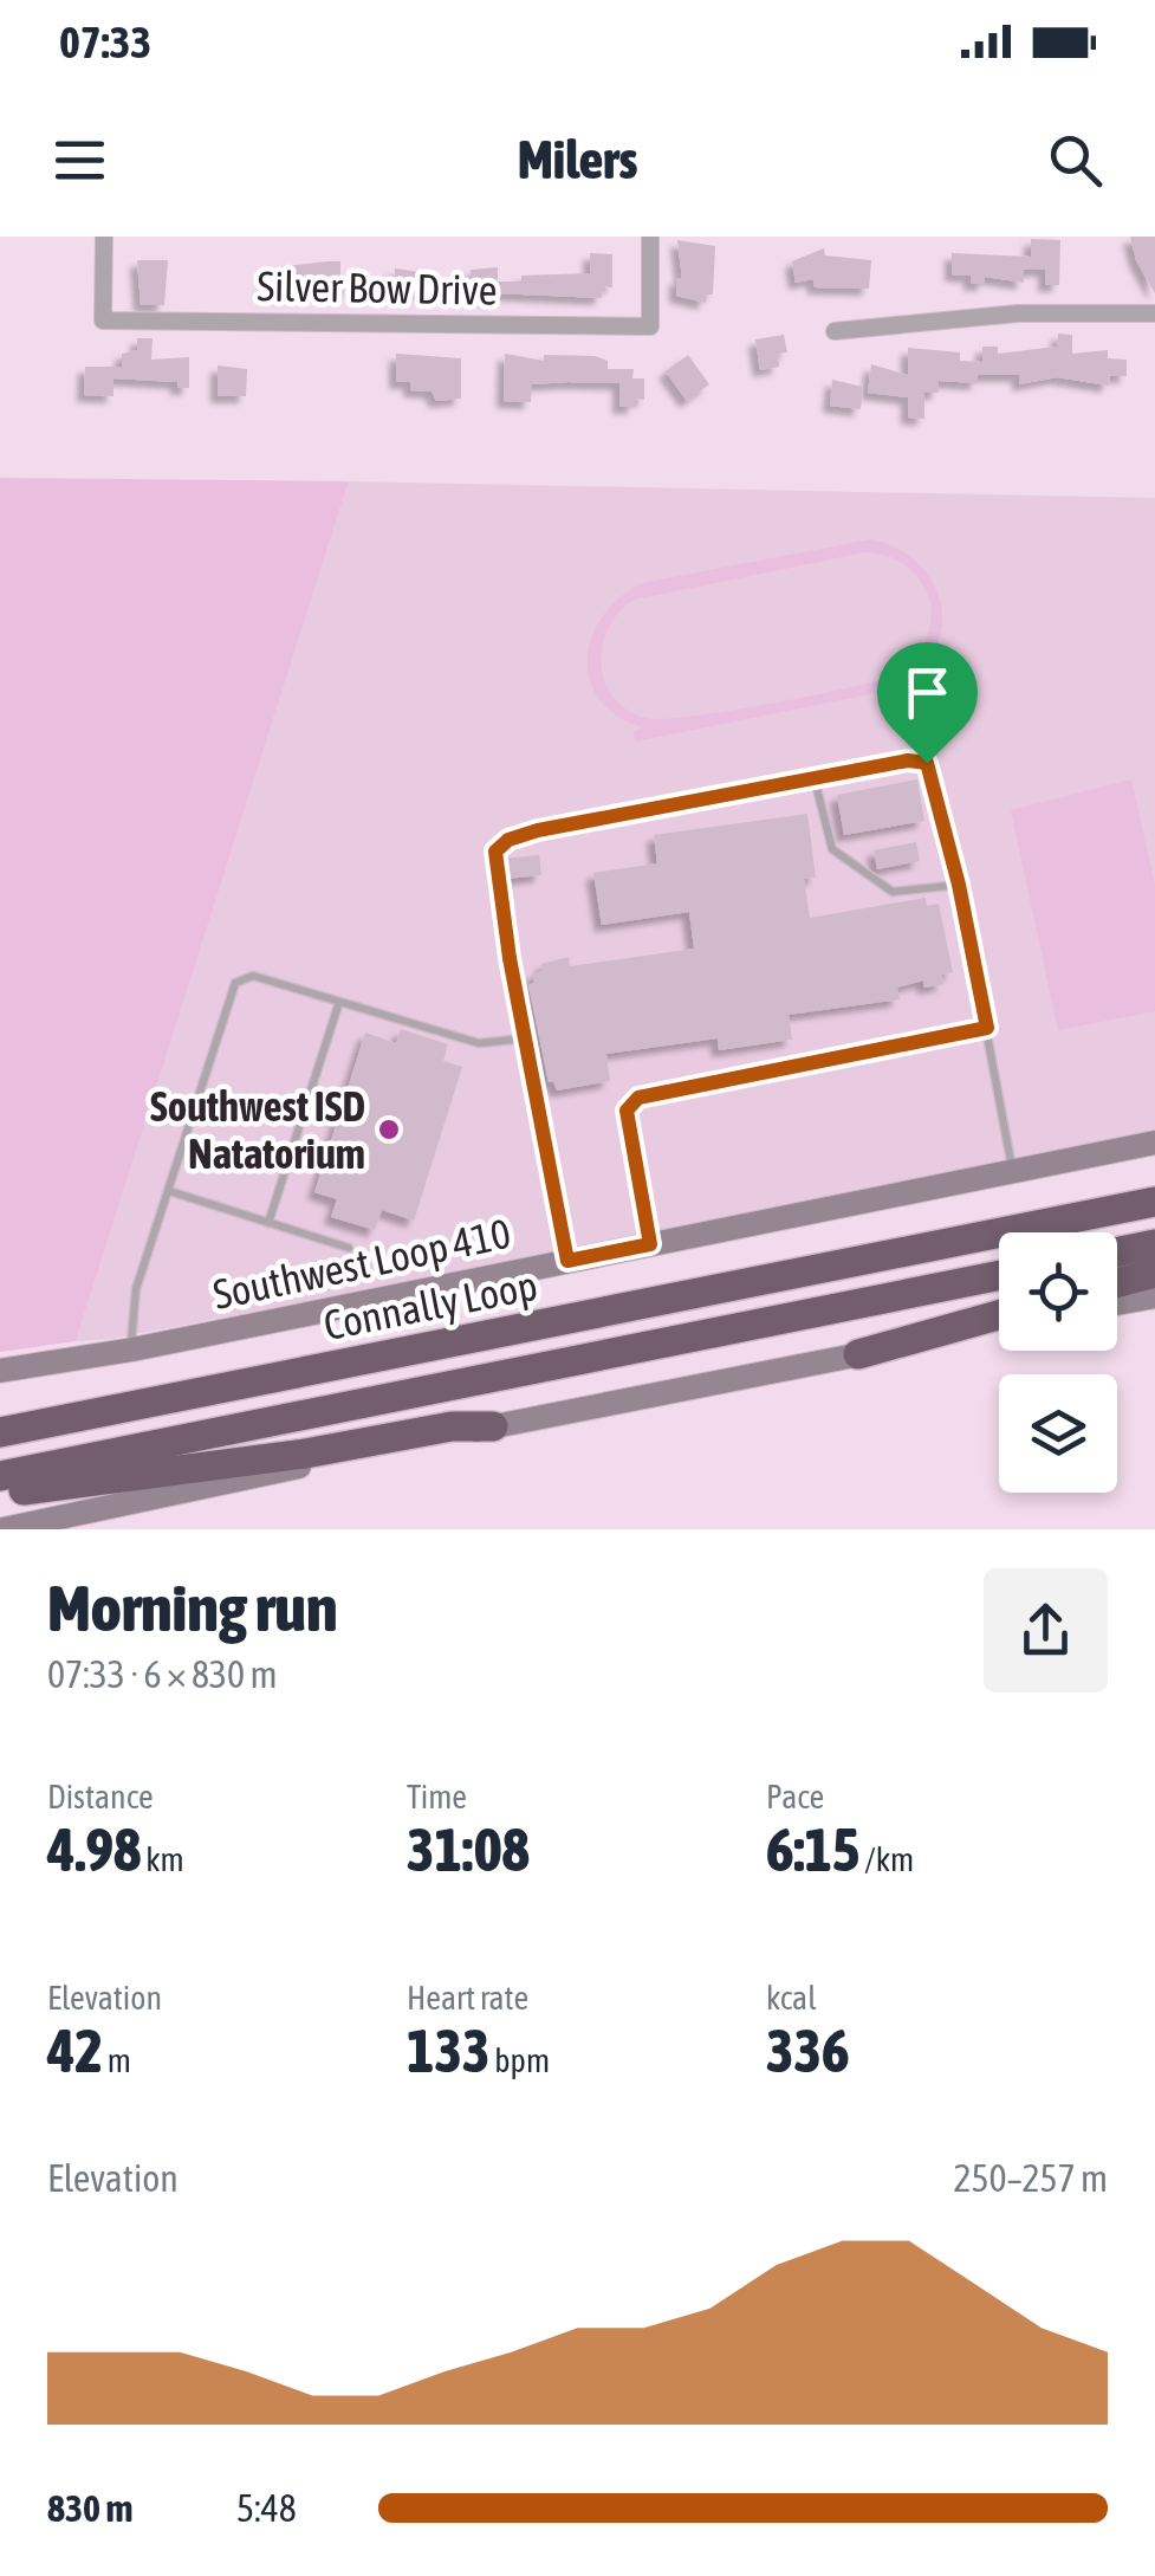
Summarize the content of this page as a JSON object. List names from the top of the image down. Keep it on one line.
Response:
{"streets":{"highway":["Connally Loop"],"main road":["Southwest Loop 410"],"street":["Silver Bow Drive"]},"places":["Southwest ISD Natatorium"],"page":{"status":"07:33","header":"Milers","heading":["Morning run","07:33 · 6 × 830 m"],"stats":[["Distance","4.98 km"],["Time","31:08"],["Pace","6:15 /km"],["Elevation","42 m"],["Heart rate","133 bpm"],["kcal","336"]],"chart":["Elevation","250–257 m"],"list":[{"name":"830 m","note":"5:48"}]}}
